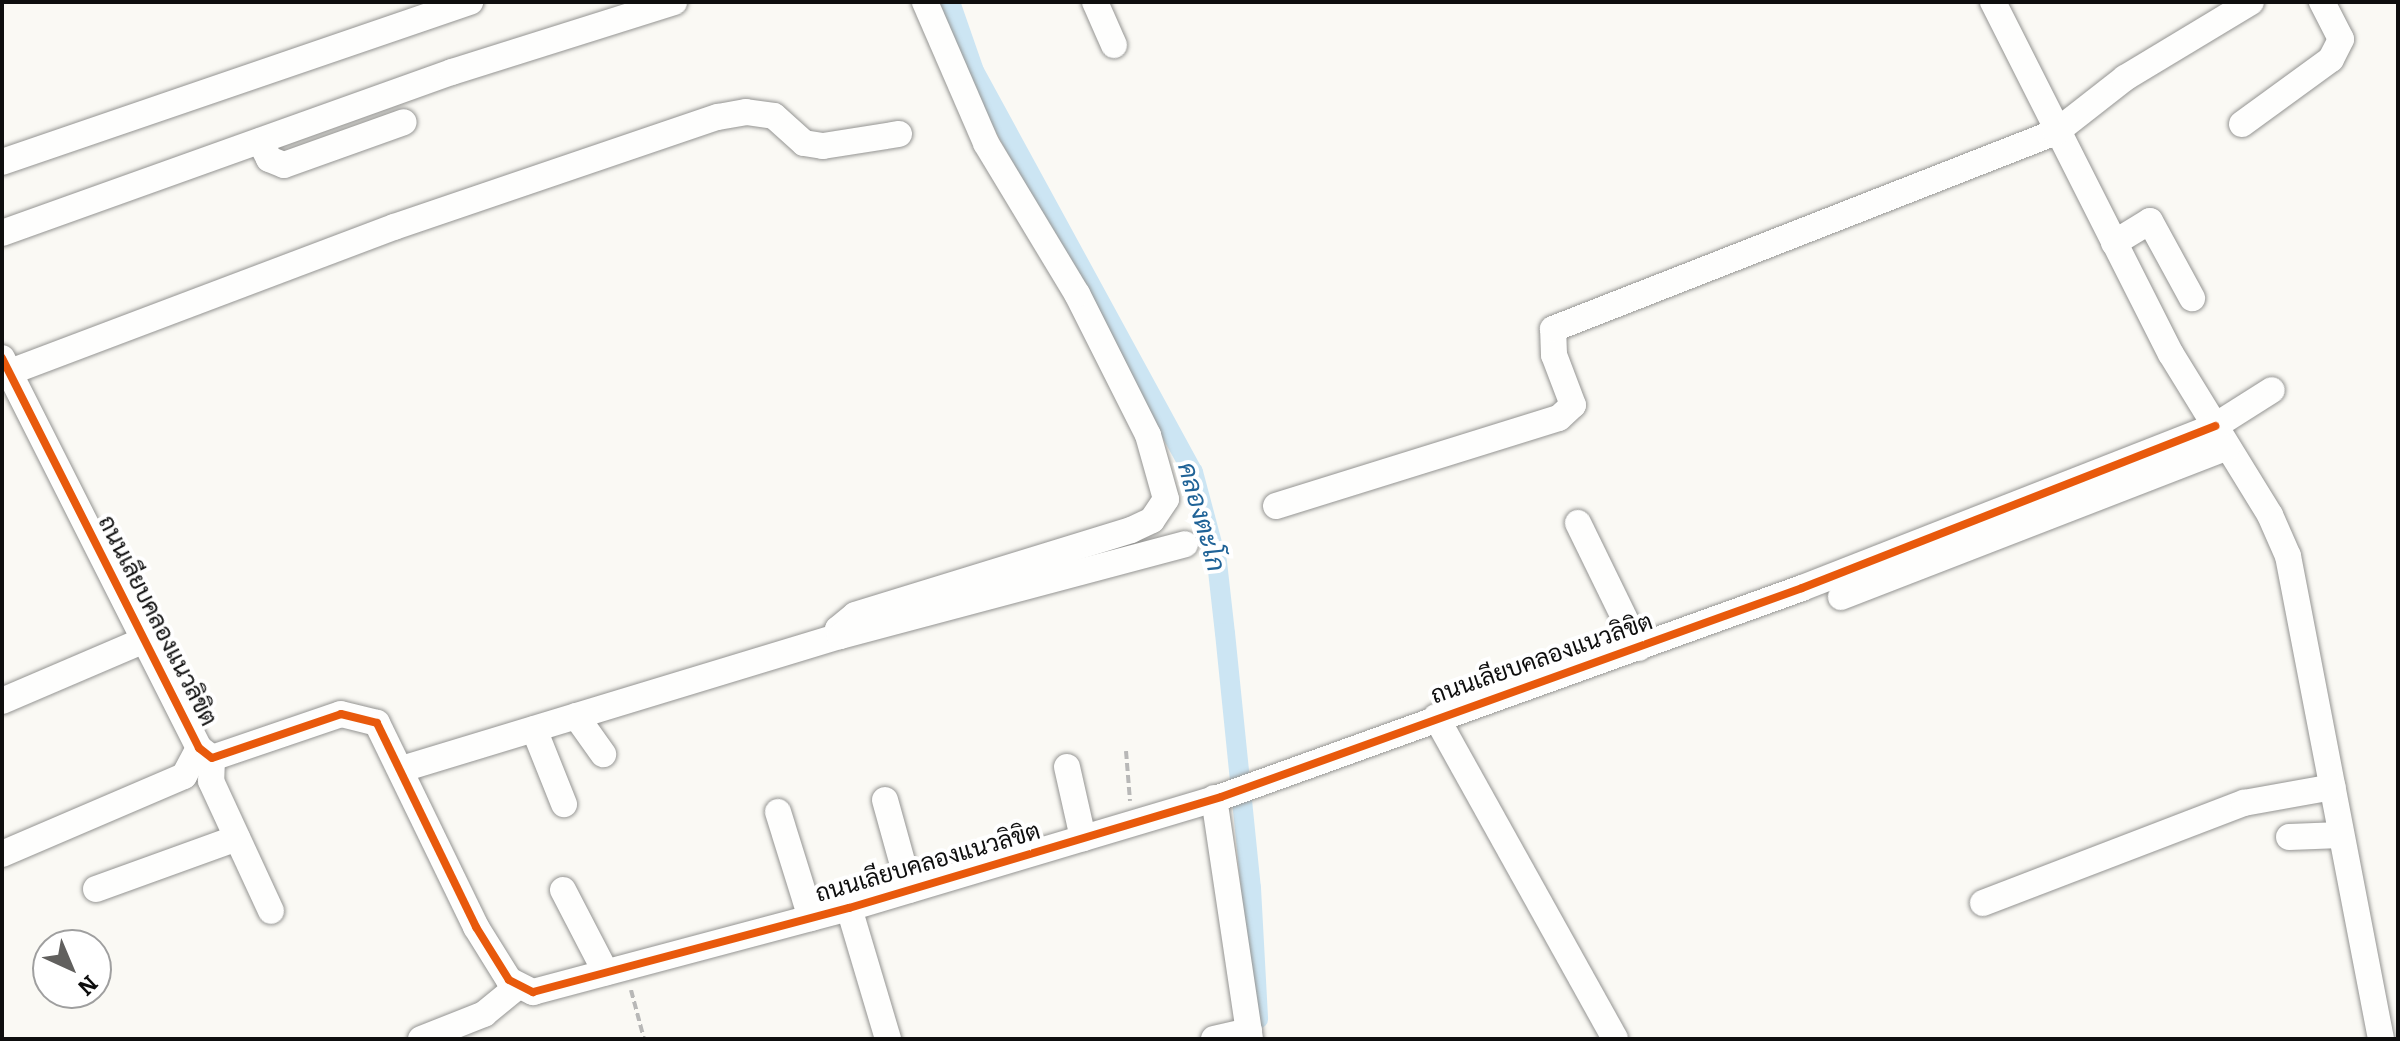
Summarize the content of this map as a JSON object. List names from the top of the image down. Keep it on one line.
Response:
{"streets":{"street":["ถนนเลียบคลองแนวลิขิต"]},"water":["คลองตะโก"],"north":"bottom right"}
